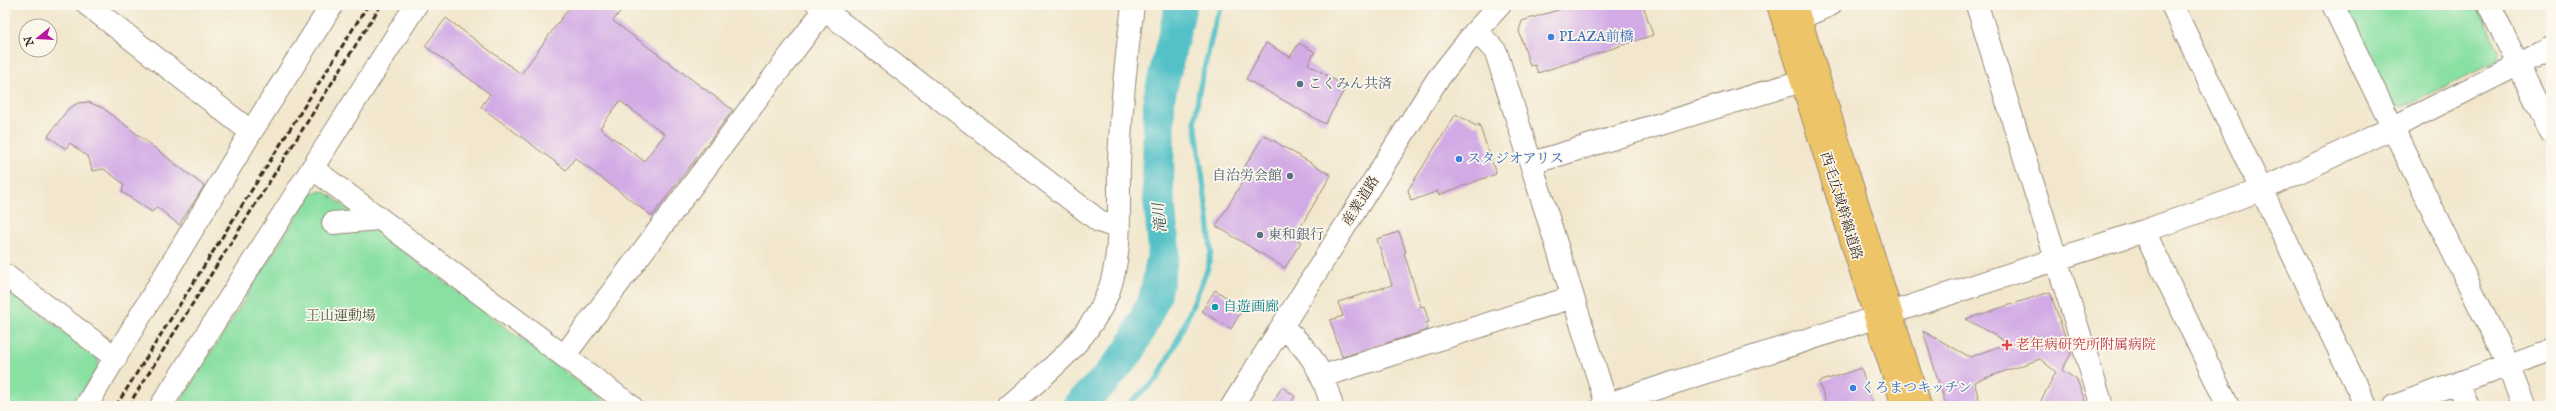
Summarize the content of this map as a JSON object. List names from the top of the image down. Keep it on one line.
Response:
{"streets":{"main road":["西毛広域幹線道路"],"street":["産業道路"]},"water":["滝川"],"parks":["王山運動場"],"places":{"other":["PLAZA前橋","こくみん共済","スタジオアリス","自治労会館","東和銀行","自遊画廊","くろまつキッチン"],"health":["老年病研究所附属病院"]},"north":"left"}
